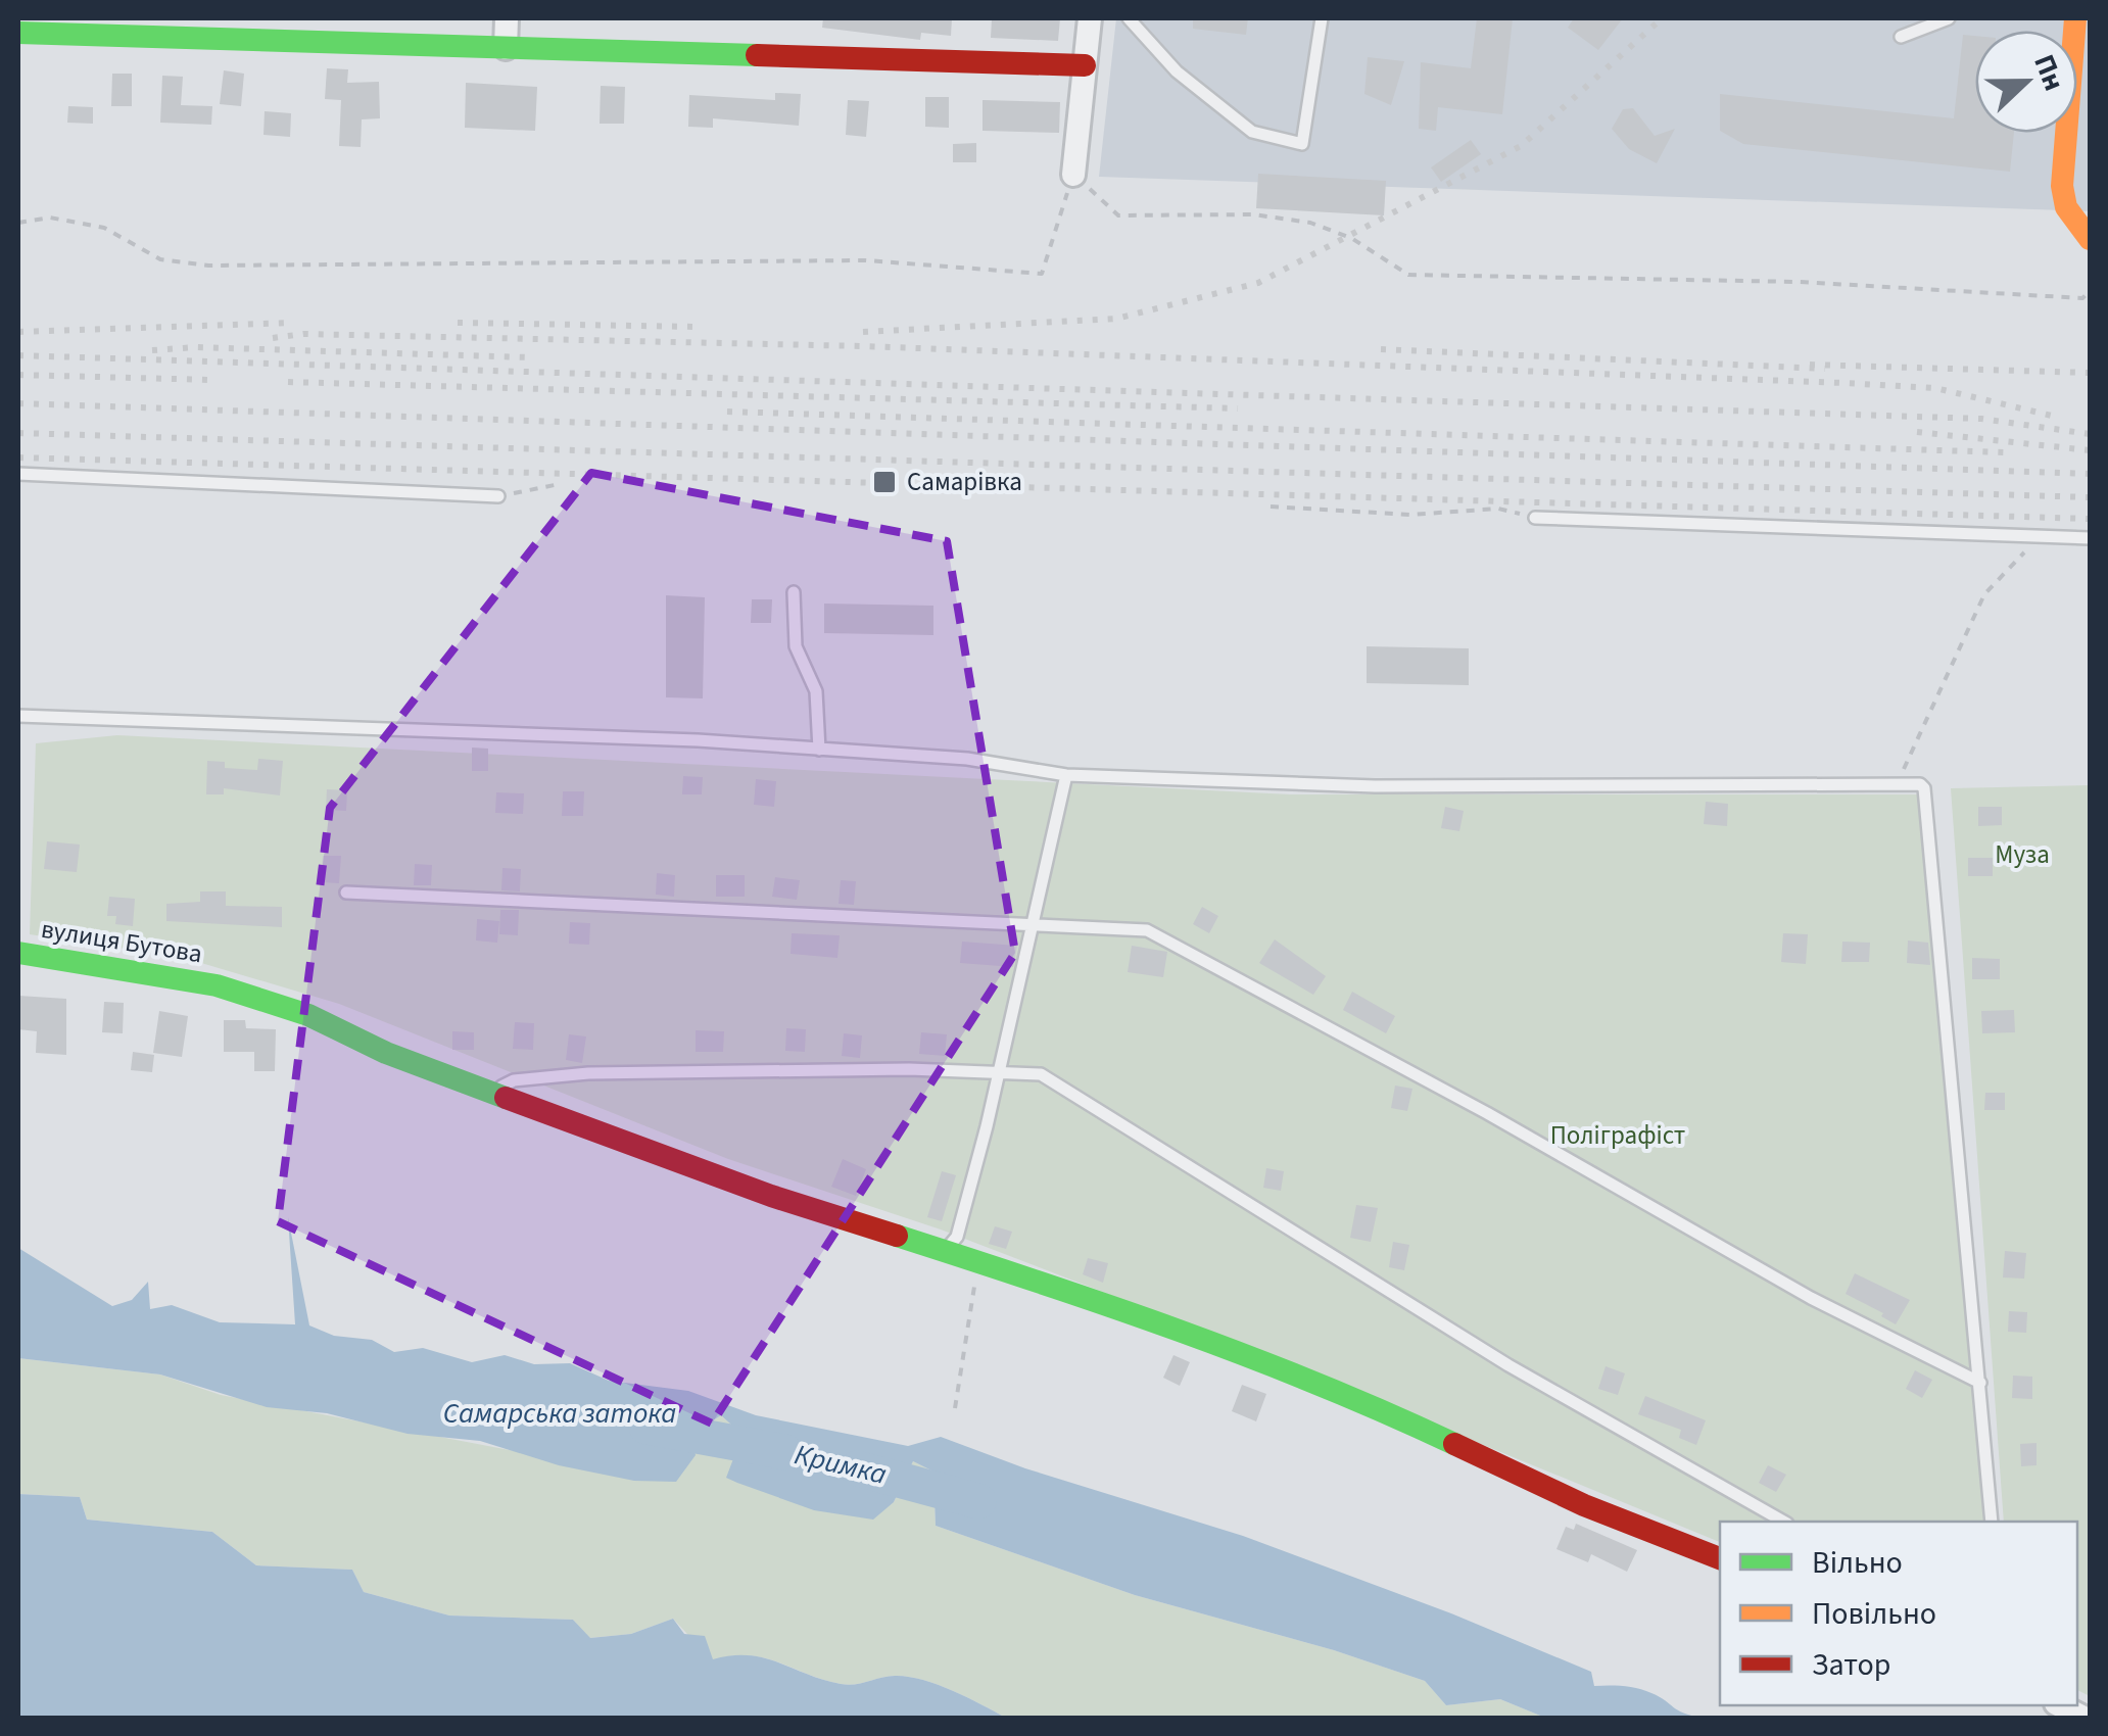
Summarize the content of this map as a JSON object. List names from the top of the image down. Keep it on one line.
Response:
{"streets":{"street":["вулиця Бутова"]},"water":["Самарська затока","Кримка"],"parks":["Муза","Поліграфіст"],"places":{"transit":["Самарівка"]},"legend":["Вільно","Повільно","Затор"],"north":"right"}
